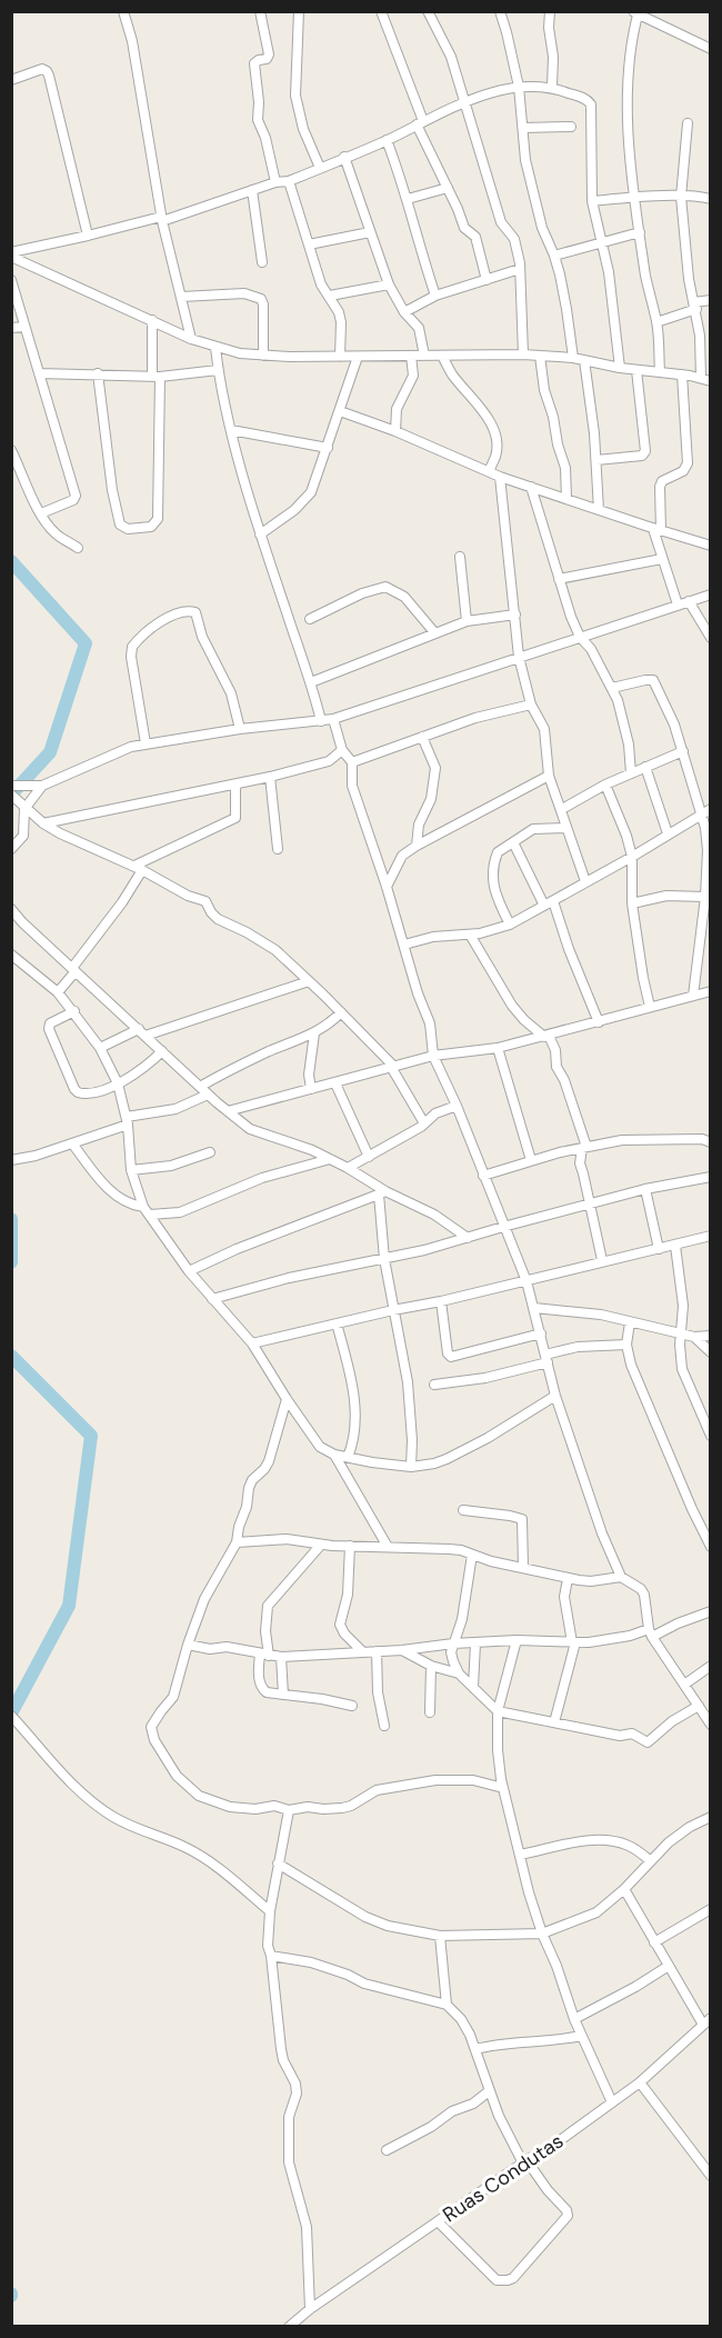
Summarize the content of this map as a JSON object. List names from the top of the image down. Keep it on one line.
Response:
{"streets":{"street":["Ruas Condutas"]}}
